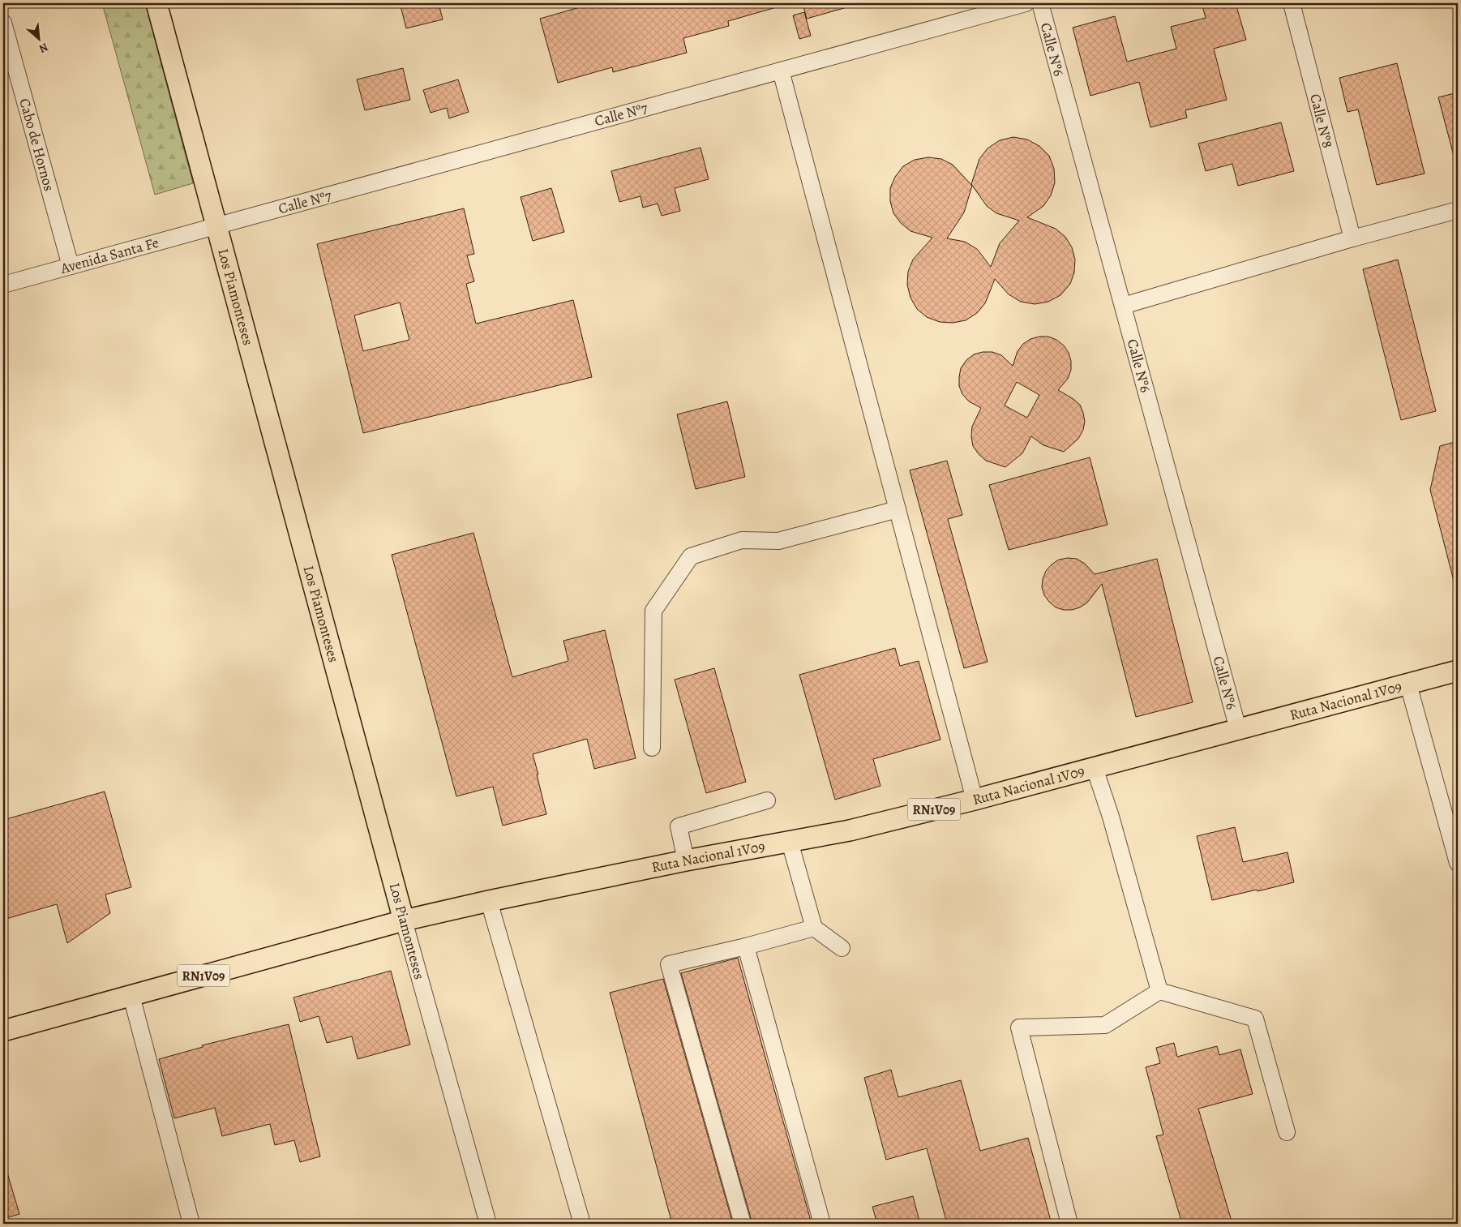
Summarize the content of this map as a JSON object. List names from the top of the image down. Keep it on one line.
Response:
{"streets":{"main road":["Los Piamonteses","Ruta Nacional 1V09","RN1V09"],"street":["Calle Nº6","Calle Nº7","Calle Nº8","Cabo de Hornos","Avenida Santa Fe"]},"crossings":[["Calle Nº6","Ruta Nacional 1V09"],["Calle Nº7","Avenida Santa Fe"],["Calle Nº7","Los Piamonteses"],["Cabo de Hornos","Avenida Santa Fe"],["Avenida Santa Fe","Los Piamonteses"],["Los Piamonteses","Ruta Nacional 1V09"],["Los Piamonteses","RN1V09"],["Ruta Nacional 1V09","RN1V09"]],"north":"bottom right"}
